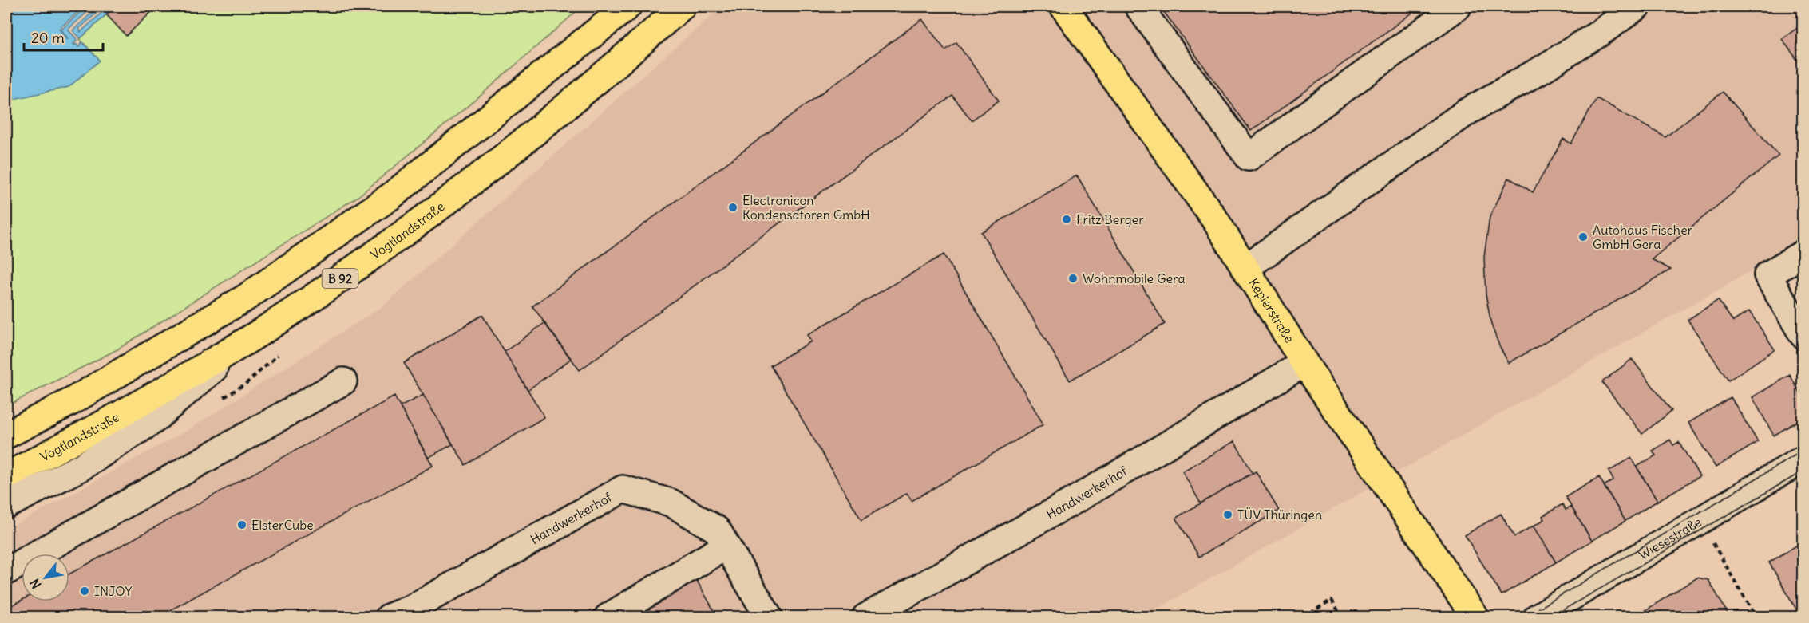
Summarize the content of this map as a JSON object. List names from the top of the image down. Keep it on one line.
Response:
{"streets":{"main road":["Vogtlandstraße","B 92","Keplerstraße"],"street":["Handwerkerhof","Wiesestraße"]},"crossings":[["Keplerstraße","Handwerkerhof"]],"places":["Electronicon Kondensatoren GmbH","Fritz Berger","Autohaus Fischer GmbH Gera","Wohnmobile Gera","TÜV Thüringen","ElsterCube","INJOY"],"scale_bar":"20 m","north":"bottom left"}
